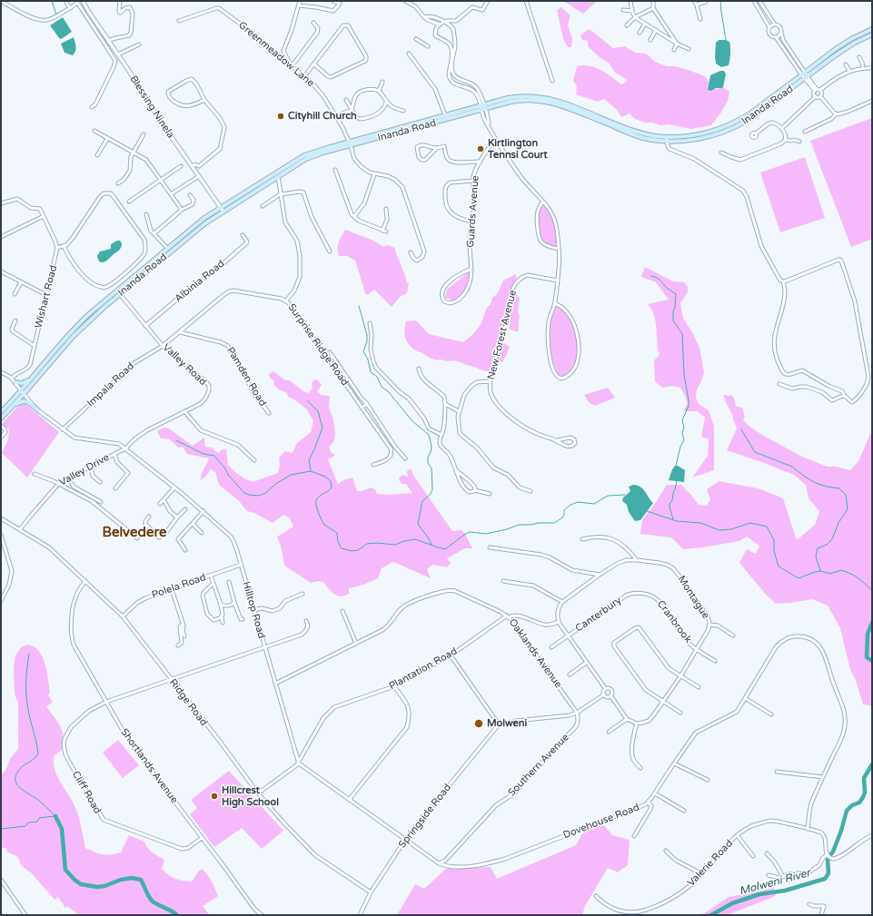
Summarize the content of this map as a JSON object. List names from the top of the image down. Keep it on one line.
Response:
{"streets":{"main road":["Inanda Road"],"street":["Greenmeadow Lane","Blessing Ninela","Guards Avenue","Albinia Road","Wishart Road","New Forest Avenue","Surprise Ridge Road","Valley Road","Pamden Road","Impala Road","Valley Drive","Polela Road","Montague","Hilltop Road","Canterbury","Cranbrook","Oaklands Avenue","Plantation Road","Ridge Road","Southern Avenue","Shortlands Avenue","Cliff Road","Springside Road","Dovehouse Road","Valerie Road"]},"crossings":[["Greenmeadow Lane","Inanda Road"],["Inanda Road","Blessing Ninela"],["Inanda Road","Valley Road"],["Inanda Road","Hilltop Road"],["Albinia Road","Valley Road"],["Wishart Road","Hilltop Road"],["Surprise Ridge Road","Valley Road"],["Surprise Ridge Road","Pamden Road"],["Surprise Ridge Road","Impala Road"],["Valley Road","Impala Road"],["Valley Road","Valley Drive"],["Valley Road","Hilltop Road"],["Impala Road","Hilltop Road"],["Valley Drive","Hilltop Road"],["Valley Drive","Ridge Road"],["Polela Road","Hilltop Road"],["Polela Road","Ridge Road"],["Montague","Cranbrook"],["Hilltop Road","Oaklands Avenue"],["Hilltop Road","Plantation Road"],["Canterbury","Cranbrook"],["Oaklands Avenue","Plantation Road"],["Oaklands Avenue","Southern Avenue"],["Plantation Road","Ridge Road"],["Ridge Road","Shortlands Avenue"],["Ridge Road","Springside Road"],["Shortlands Avenue","Cliff Road"],["Dovehouse Road","Valerie Road"]],"districts":["Belvedere"],"water":["Molweni River"],"places":["Cityhill Church","Kirtlington Tennsi Court","Molweni","Hillcrest High School"]}
